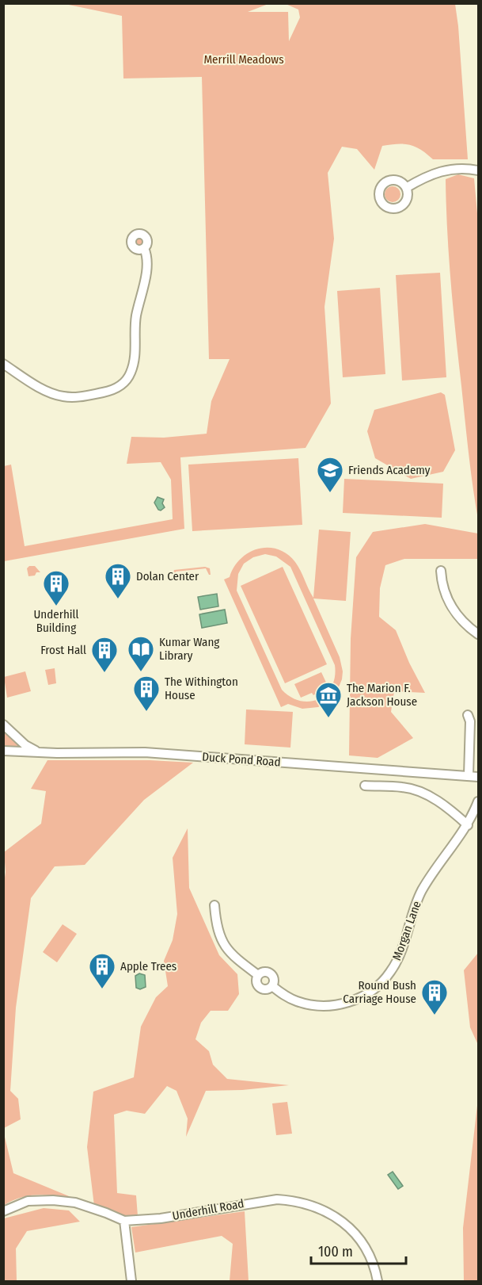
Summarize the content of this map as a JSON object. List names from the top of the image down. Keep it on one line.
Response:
{"streets":{"street":["Duck Pond Road","Morgan Lane","Underhill Road"]},"parks":["Merrill Meadows"],"places":{"school or university":["Friends Academy"],"building":["Dolan Center","Underhill Building","Frost Hall","The Withington House","Apple Trees","Round Bush Carriage House"],"library":["Kumar Wang Library"],"museum":["The Marion F. Jackson House"]},"scale_bar":"100 m"}
